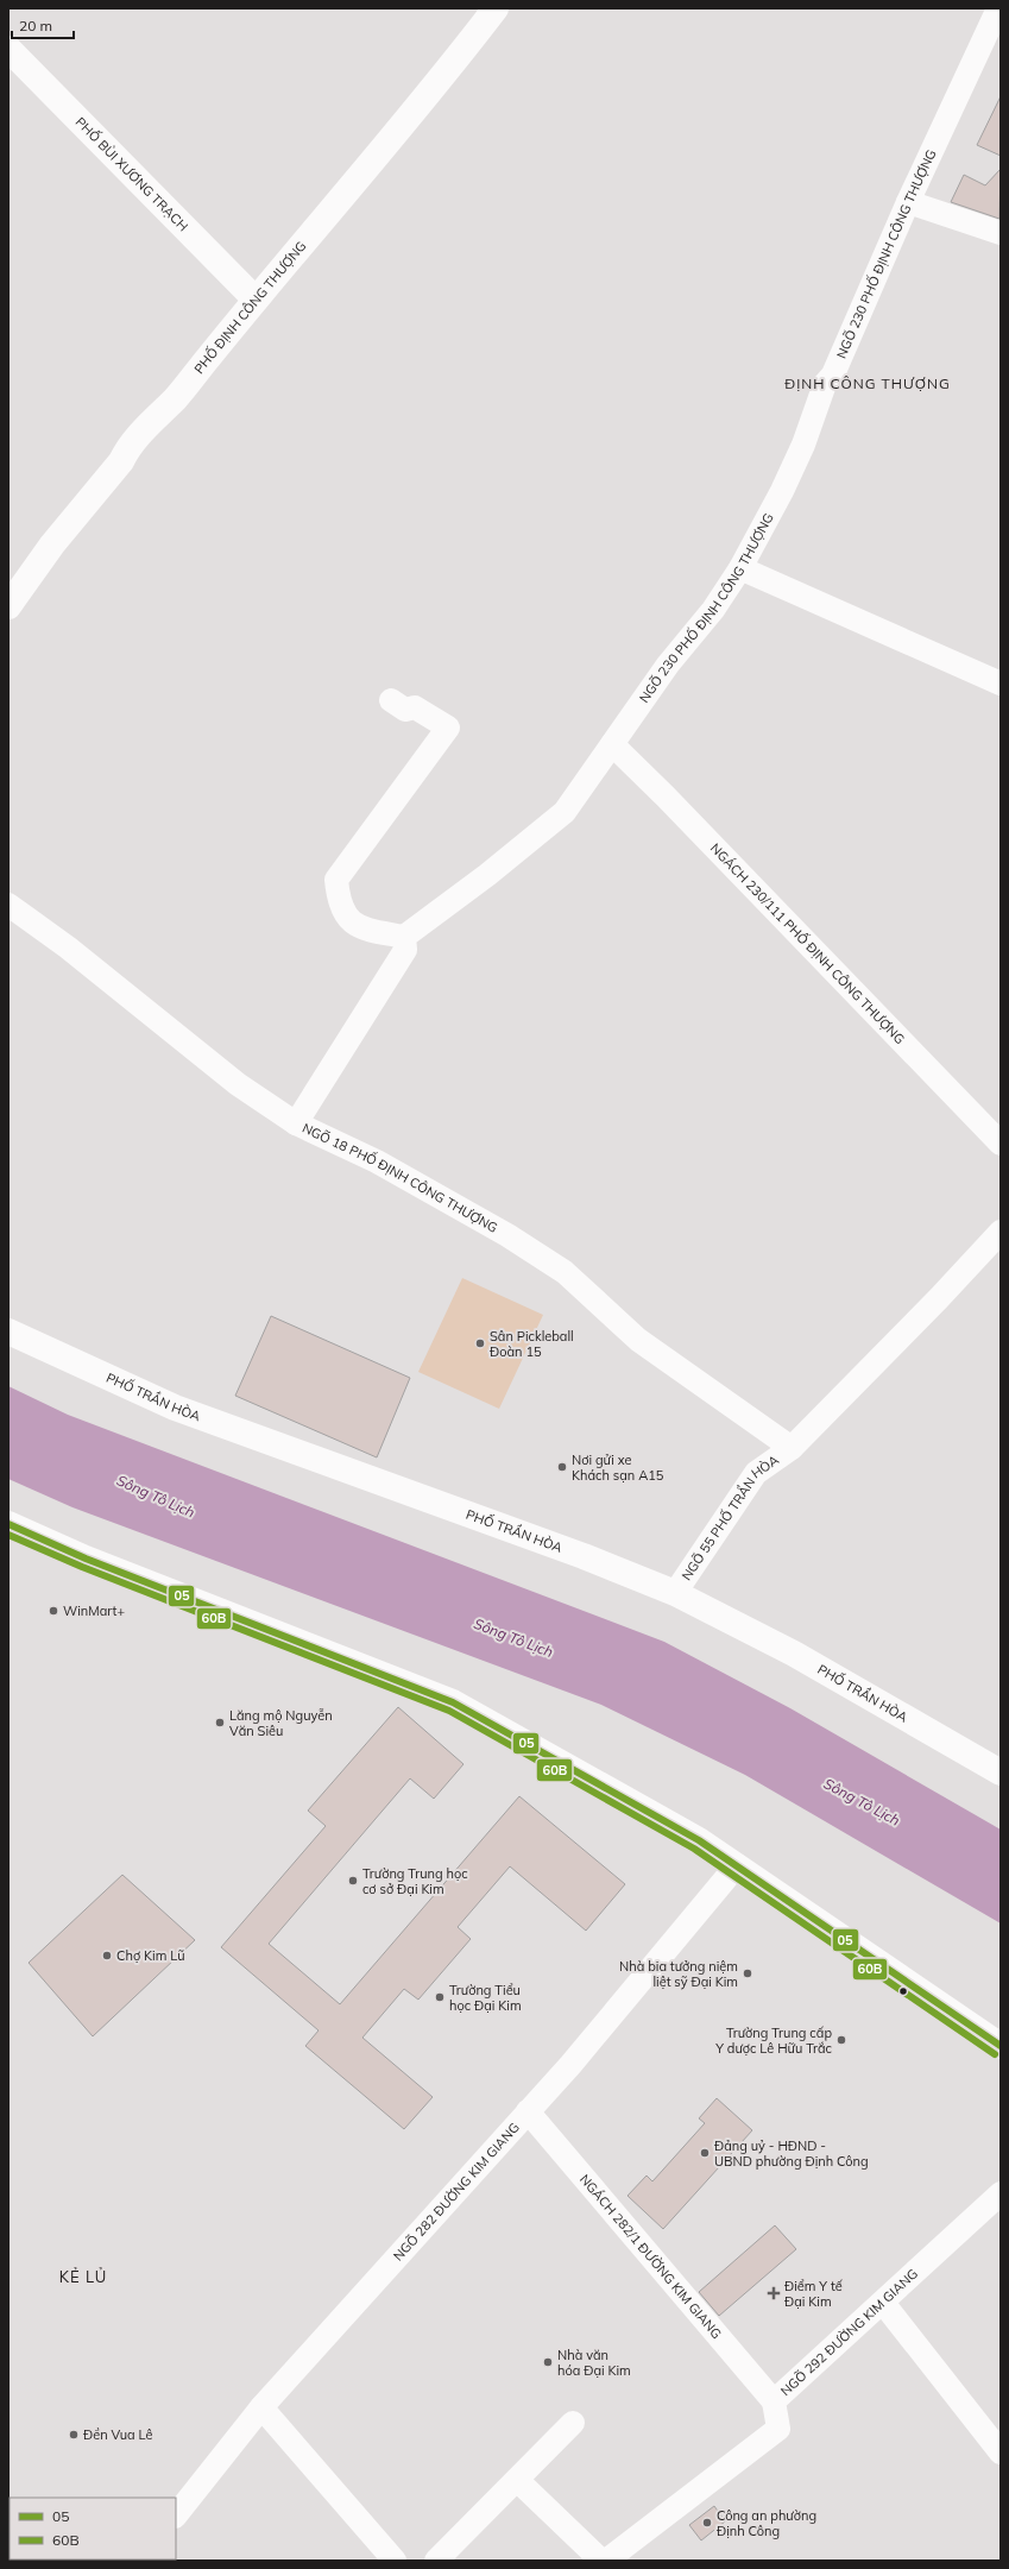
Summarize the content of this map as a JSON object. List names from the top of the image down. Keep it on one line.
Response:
{"streets":{"main road":["PHỐ BÙI XƯƠNG TRẠCH","PHỐ ĐỊNH CÔNG THƯỢNG","PHỐ TRẦN HÒA"],"street":["NGÕ 230 PHỐ ĐỊNH CÔNG THƯỢNG","NGÁCH 230/111 PHỐ ĐỊNH CÔNG THƯỢNG","NGÕ 18 PHỐ ĐỊNH CÔNG THƯỢNG","NGÕ 55 PHỐ TRẦN HÒA","NGÕ 282 ĐƯỜNG KIM GIANG","NGÁCH 282/1 ĐƯỜNG KIM GIANG","NGÕ 292 ĐƯỜNG KIM GIANG"]},"crossings":[["PHỐ BÙI XƯƠNG TRẠCH","PHỐ ĐỊNH CÔNG THƯỢNG"],["NGÕ 230 PHỐ ĐỊNH CÔNG THƯỢNG","NGÁCH 230/111 PHỐ ĐỊNH CÔNG THƯỢNG"],["NGÕ 18 PHỐ ĐỊNH CÔNG THƯỢNG","NGÕ 55 PHỐ TRẦN HÒA"],["PHỐ TRẦN HÒA","NGÕ 55 PHỐ TRẦN HÒA"],["NGÕ 282 ĐƯỜNG KIM GIANG","NGÁCH 282/1 ĐƯỜNG KIM GIANG"],["NGÁCH 282/1 ĐƯỜNG KIM GIANG","NGÕ 292 ĐƯỜNG KIM GIANG"]],"districts":["ĐỊNH CÔNG THƯỢNG","KẺ LỦ"],"water":["Sông Tô Lịch"],"places":{"other":["Sân Pickleball Đoàn 15","Nơi gửi xe Khách sạn A15","WinMart+","Lăng mộ Nguyễn Văn Siêu","Trường Trung học cơ sở Đại Kim","Chợ Kim Lũ","Nhà bia tưởng niệm liệt sỹ Đại Kim","Trường Tiểu học Đại Kim","Trường Trung cấp Y dược Lê Hữu Trắc","Đảng uỷ - HĐND - UBND phường Định Công","Nhà văn hóa Đại Kim","Đền Vua Lê","Công an phường Định Công"],"health":["Điểm Y tế Đại Kim"]},"lines":["transit line 05","transit line 60B"],"legend":["05","60B"],"scale_bar":"20 m"}
